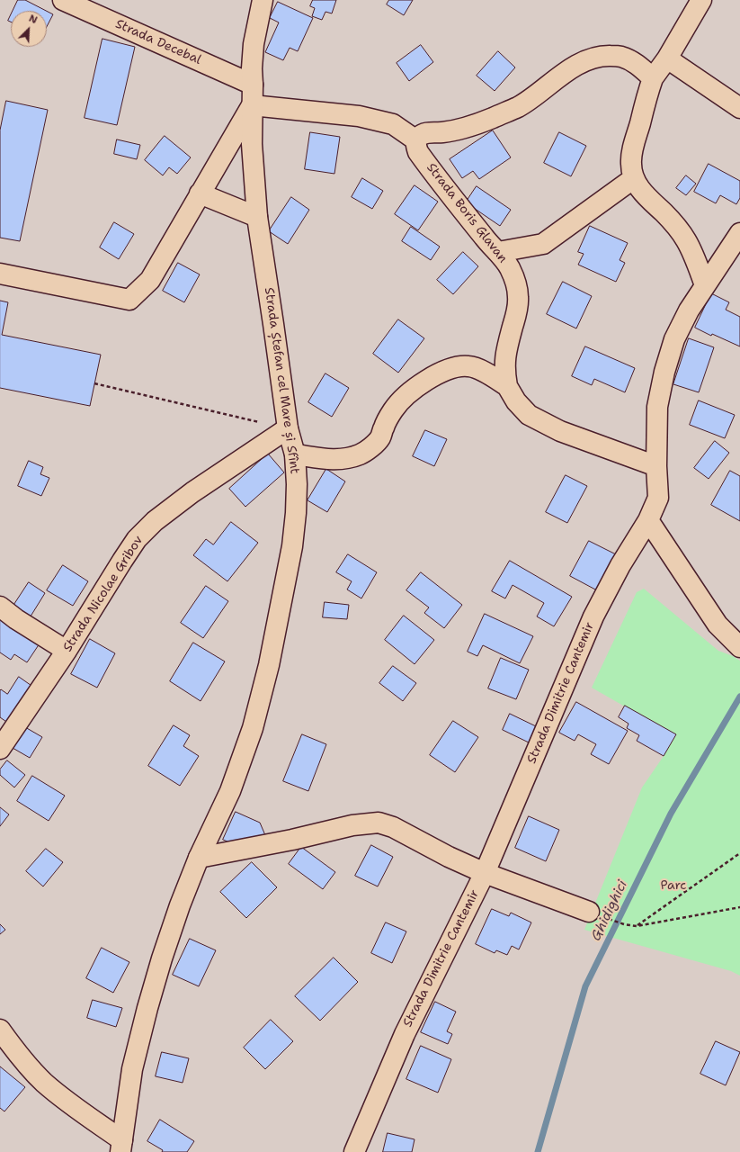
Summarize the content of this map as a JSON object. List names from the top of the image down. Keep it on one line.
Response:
{"streets":{"street":["Strada Decebal","Strada Boris Glavan","Strada Ștefan cel Mare și Sfînt","Strada Nicolae Gribov","Strada Dimitrie Cantemir"]},"crossings":[["Strada Decebal","Strada Ștefan cel Mare și Sfînt"],["Strada Ștefan cel Mare și Sfînt","Strada Nicolae Gribov"]],"water":["Ghidighici"],"parks":["Parc"],"north":"top right"}
